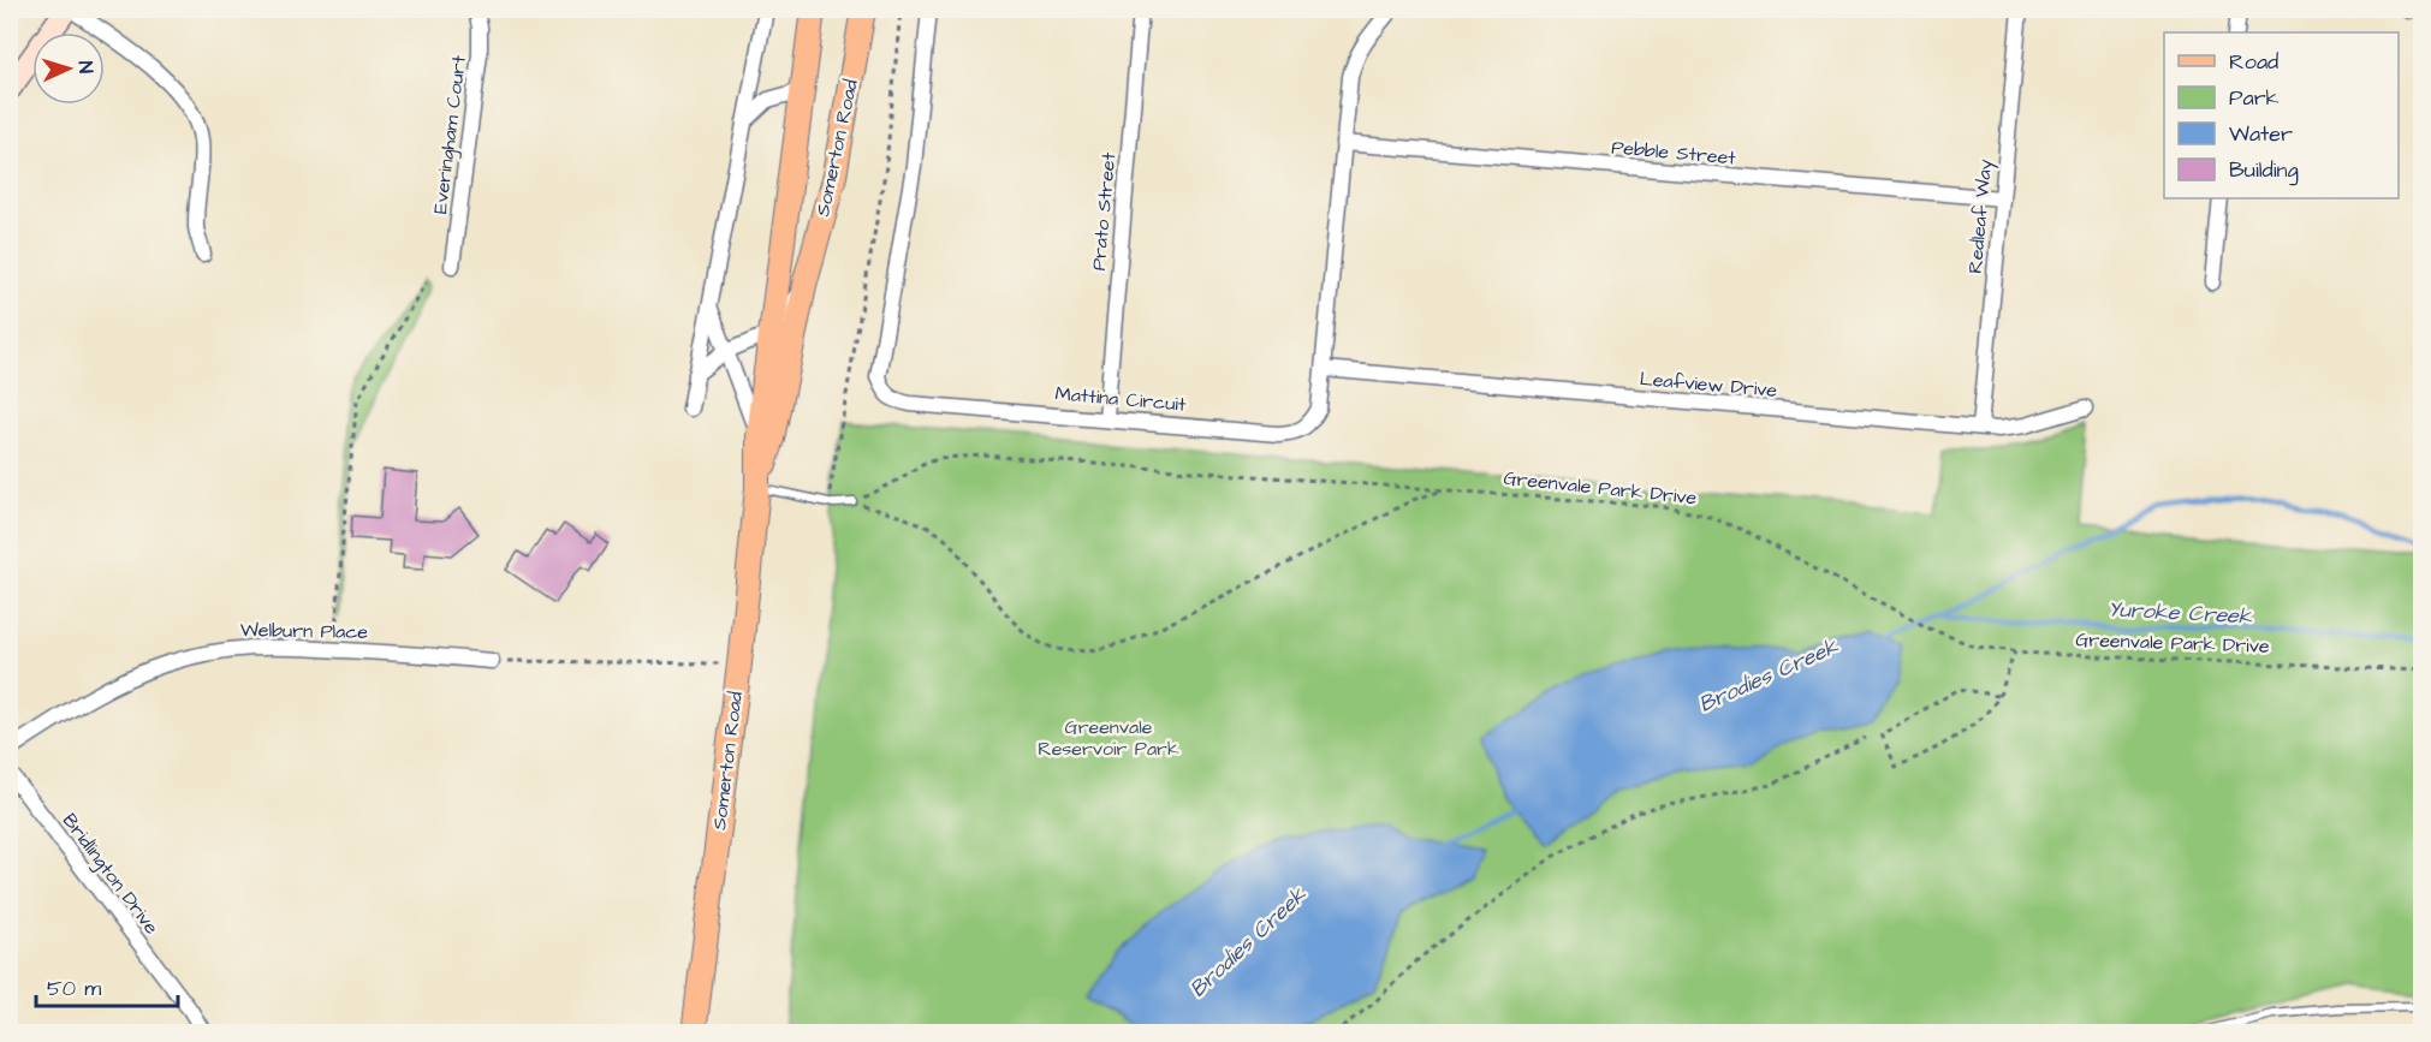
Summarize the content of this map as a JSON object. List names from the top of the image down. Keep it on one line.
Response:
{"streets":{"main road":["Somerton Road"],"street":["Everingham Court","Pebble Street","Prato Street","Redleaf Way","Leafview Drive","Mattina Circuit","Welburn Place","Bridlington Drive"],"path":["Greenvale Park Drive"]},"crossings":[["Pebble Street","Redleaf Way"],["Pebble Street","Mattina Circuit"],["Prato Street","Mattina Circuit"],["Redleaf Way","Leafview Drive"],["Leafview Drive","Mattina Circuit"]],"water":["Yuroke Creek","Brodies Creek"],"parks":["Greenvale Reservoir Park"],"legend":["Road","Park","Water","Building"],"scale_bar":"50 m","north":"right"}
